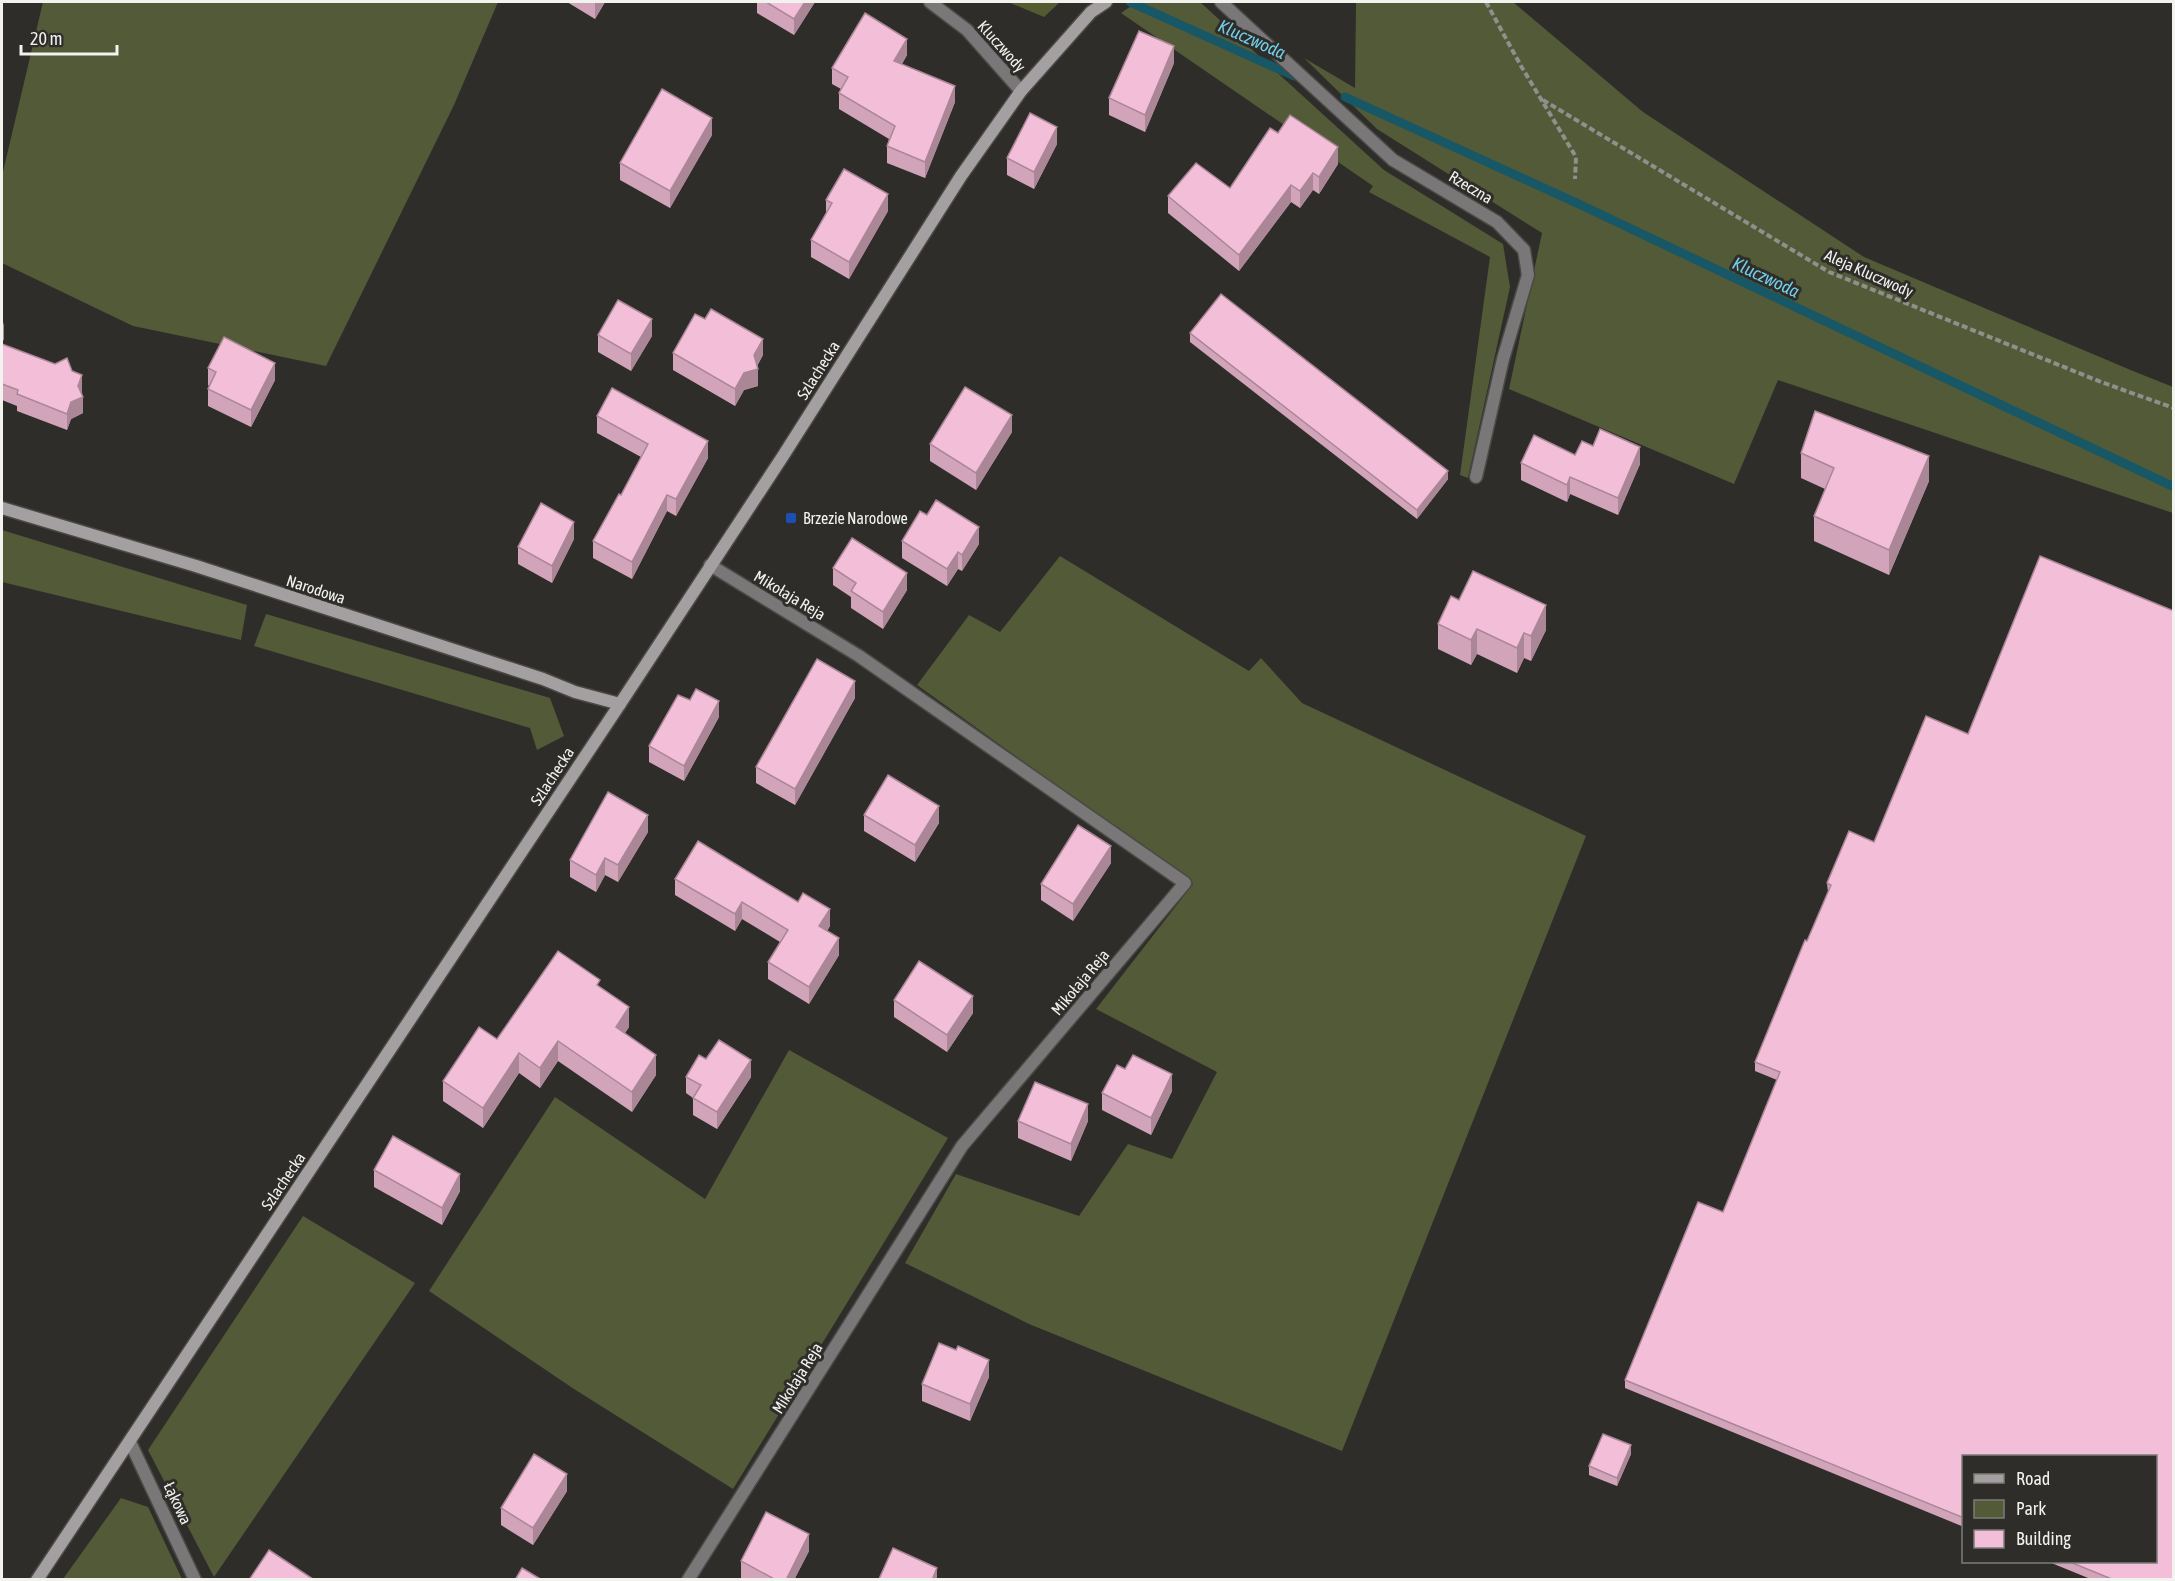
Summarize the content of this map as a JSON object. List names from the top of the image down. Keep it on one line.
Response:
{"streets":{"street":["Kluczwody","Rzeczna","Szlachecka","Narodowa","Mikołaja Reja","Łąkowa"],"path":["Aleja Kluczwody"]},"crossings":[["Kluczwody","Szlachecka"],["Szlachecka","Narodowa"],["Szlachecka","Mikołaja Reja"],["Szlachecka","Łąkowa"]],"water":["Kluczwoda"],"places":{"transit":["Brzezie Narodowe"]},"legend":["Road","Park","Building"],"scale_bar":"20 m"}
